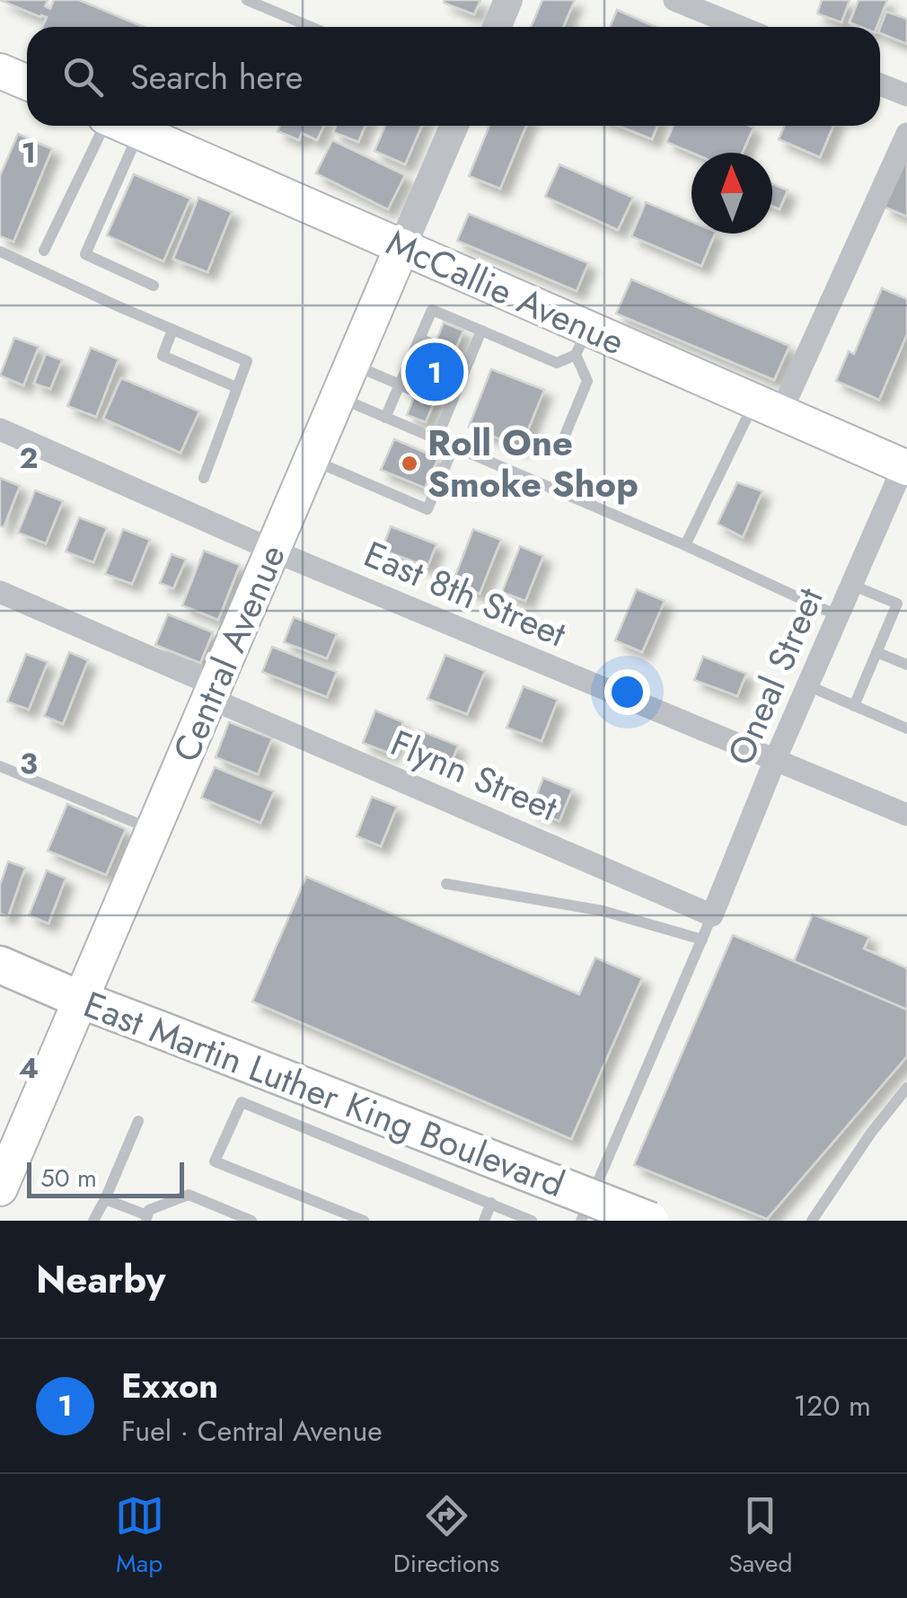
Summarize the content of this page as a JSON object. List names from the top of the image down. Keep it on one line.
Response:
{"streets":{"main road":["McCallie Avenue","Central Avenue","East Martin Luther King Boulevard"],"street":["East 8th Street","Oneal Street","Flynn Street"]},"crossings":[["McCallie Avenue","Central Avenue"],["McCallie Avenue","Oneal Street"],["East 8th Street","Central Avenue"],["East 8th Street","Oneal Street"],["Central Avenue","Flynn Street"],["Central Avenue","East Martin Luther King Boulevard"],["Oneal Street","Flynn Street"]],"places":["Roll One Smoke Shop"],"scale_bar":"50 m","north":"top","page":{"search":"Search here","pins":"1","scale":"50 m","heading":"Nearby","list":[{"mark":"1","name":"Exxon","note":"Fuel · Central Avenue","value":"120 m"}],"nav":["Map","Directions","Saved"]},"grid":{"rows":["1","2","3","4"]}}
